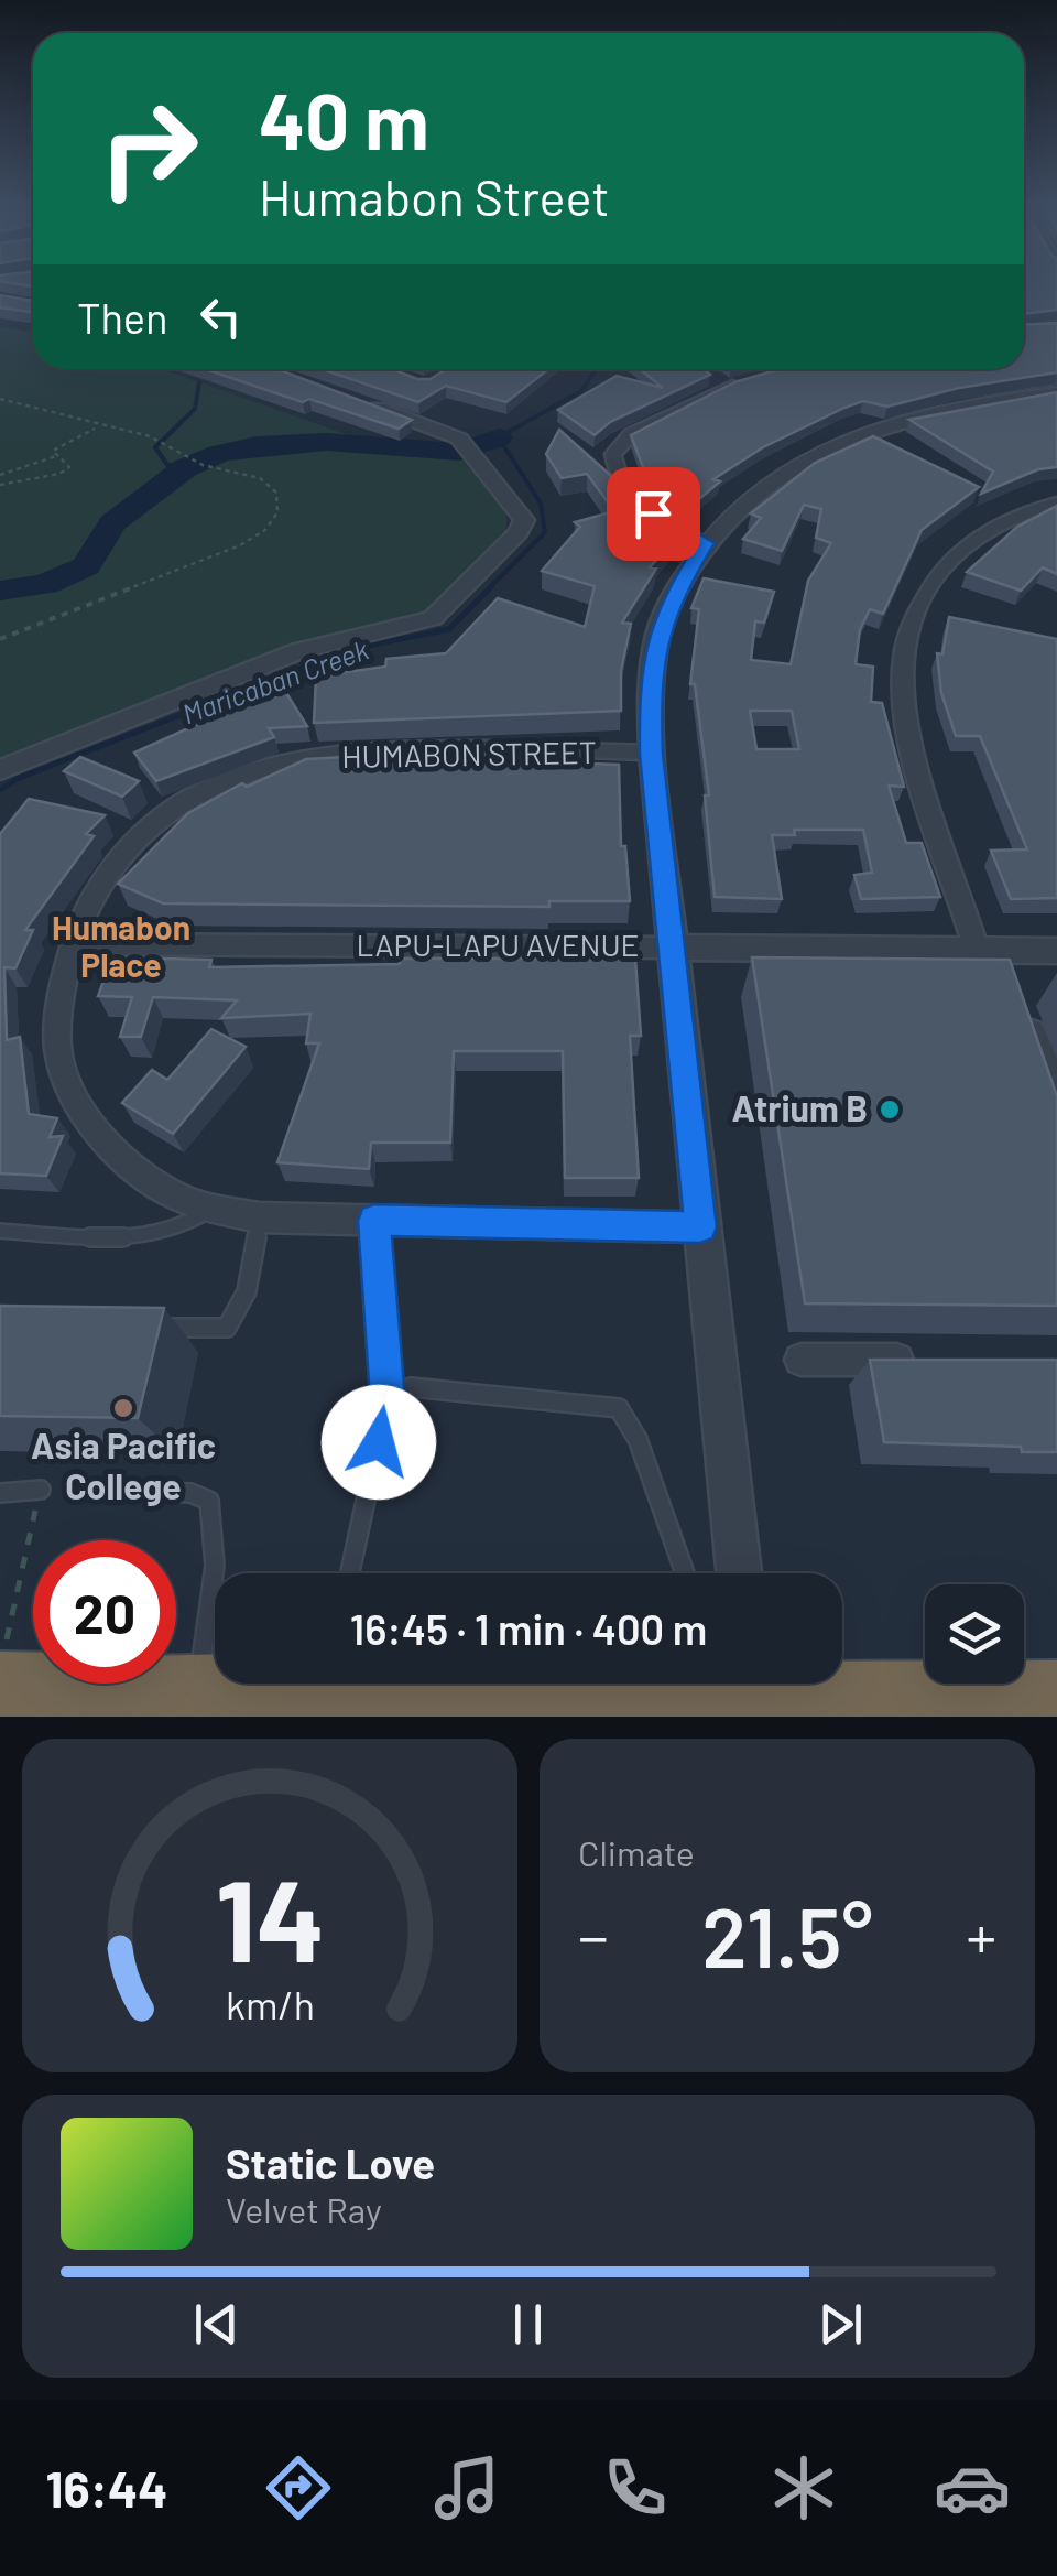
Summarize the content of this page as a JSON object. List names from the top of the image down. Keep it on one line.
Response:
{"streets":{"street":["HUMABON STREET","LAPU-LAPU AVENUE"]},"crossings":[["HUMABON STREET","LAPU-LAPU AVENUE"]],"districts":["Humabon Place"],"water":["Maricaban Creek"],"places":["Atrium B","Asia Pacific College"],"page":{"turn":["40 m","Humabon Street"],"then":"Then","limit":"20","trip":"16:45 · 1 min · 400 m","tile":"Climate","heat":["−","21.5°","+"],"song":["Static Love","Velvet Ray"],"tabs":"16:44","gauge":["14","km/h"]}}
